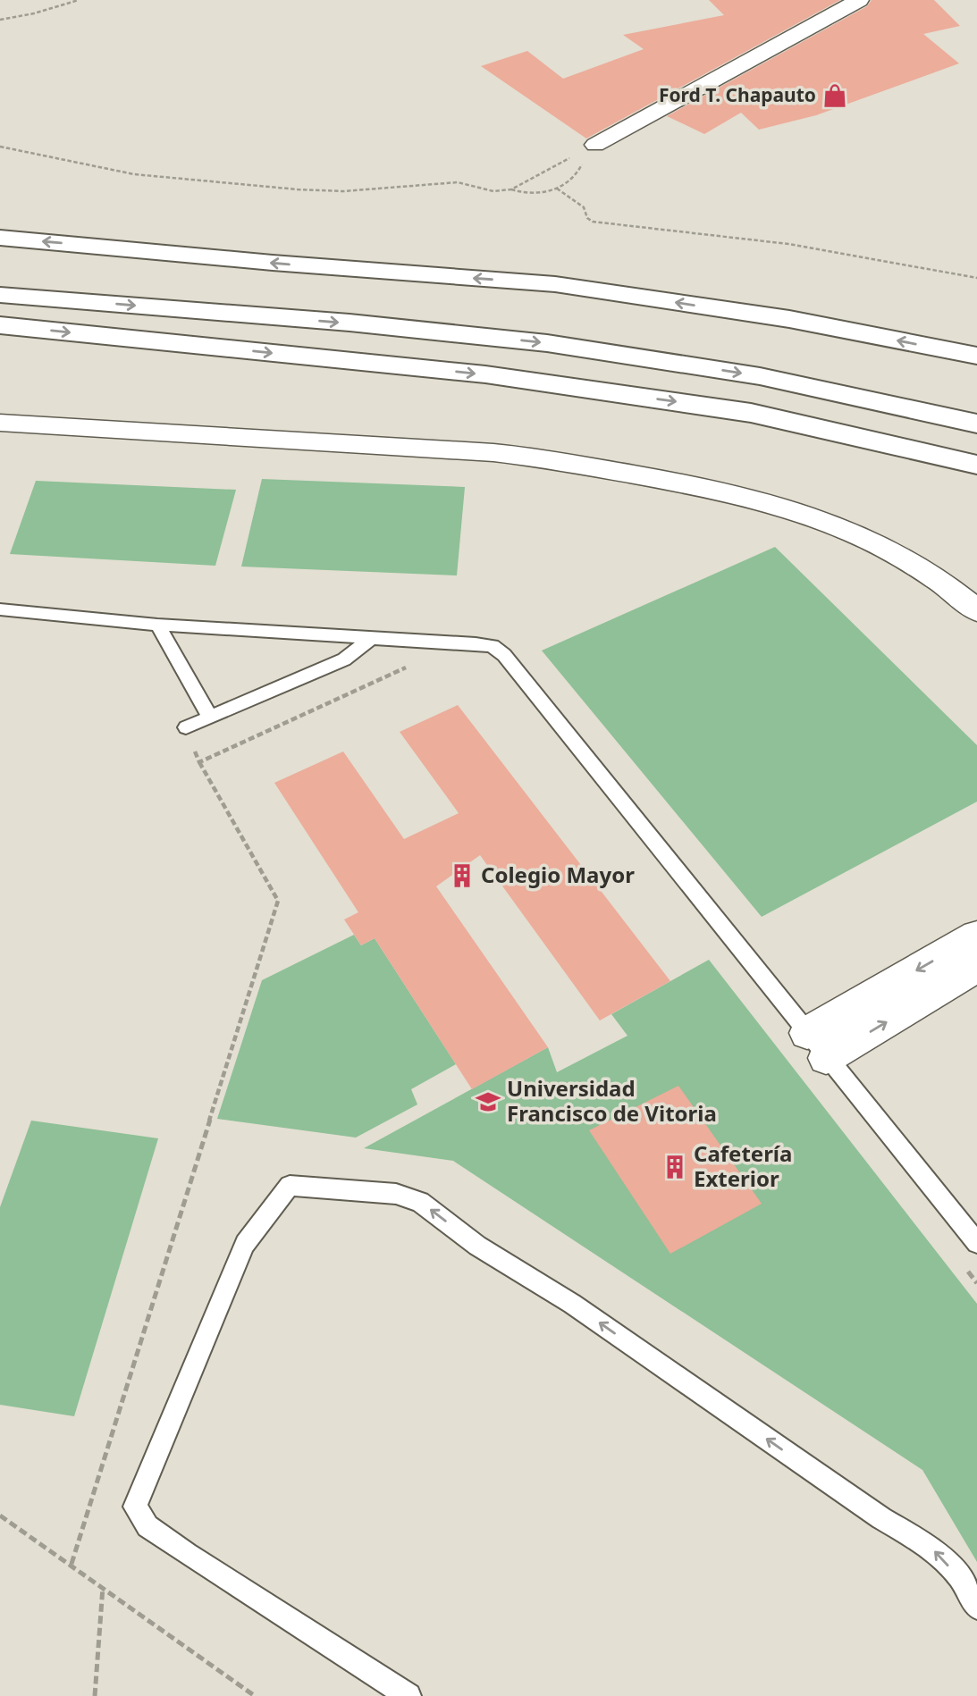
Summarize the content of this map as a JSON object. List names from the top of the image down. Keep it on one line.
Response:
{"places":{"shop":["Ford T. Chapauto"],"building":["Colegio Mayor","Cafetería Exterior"],"school or university":["Universidad Francisco de Vitoria"]}}
